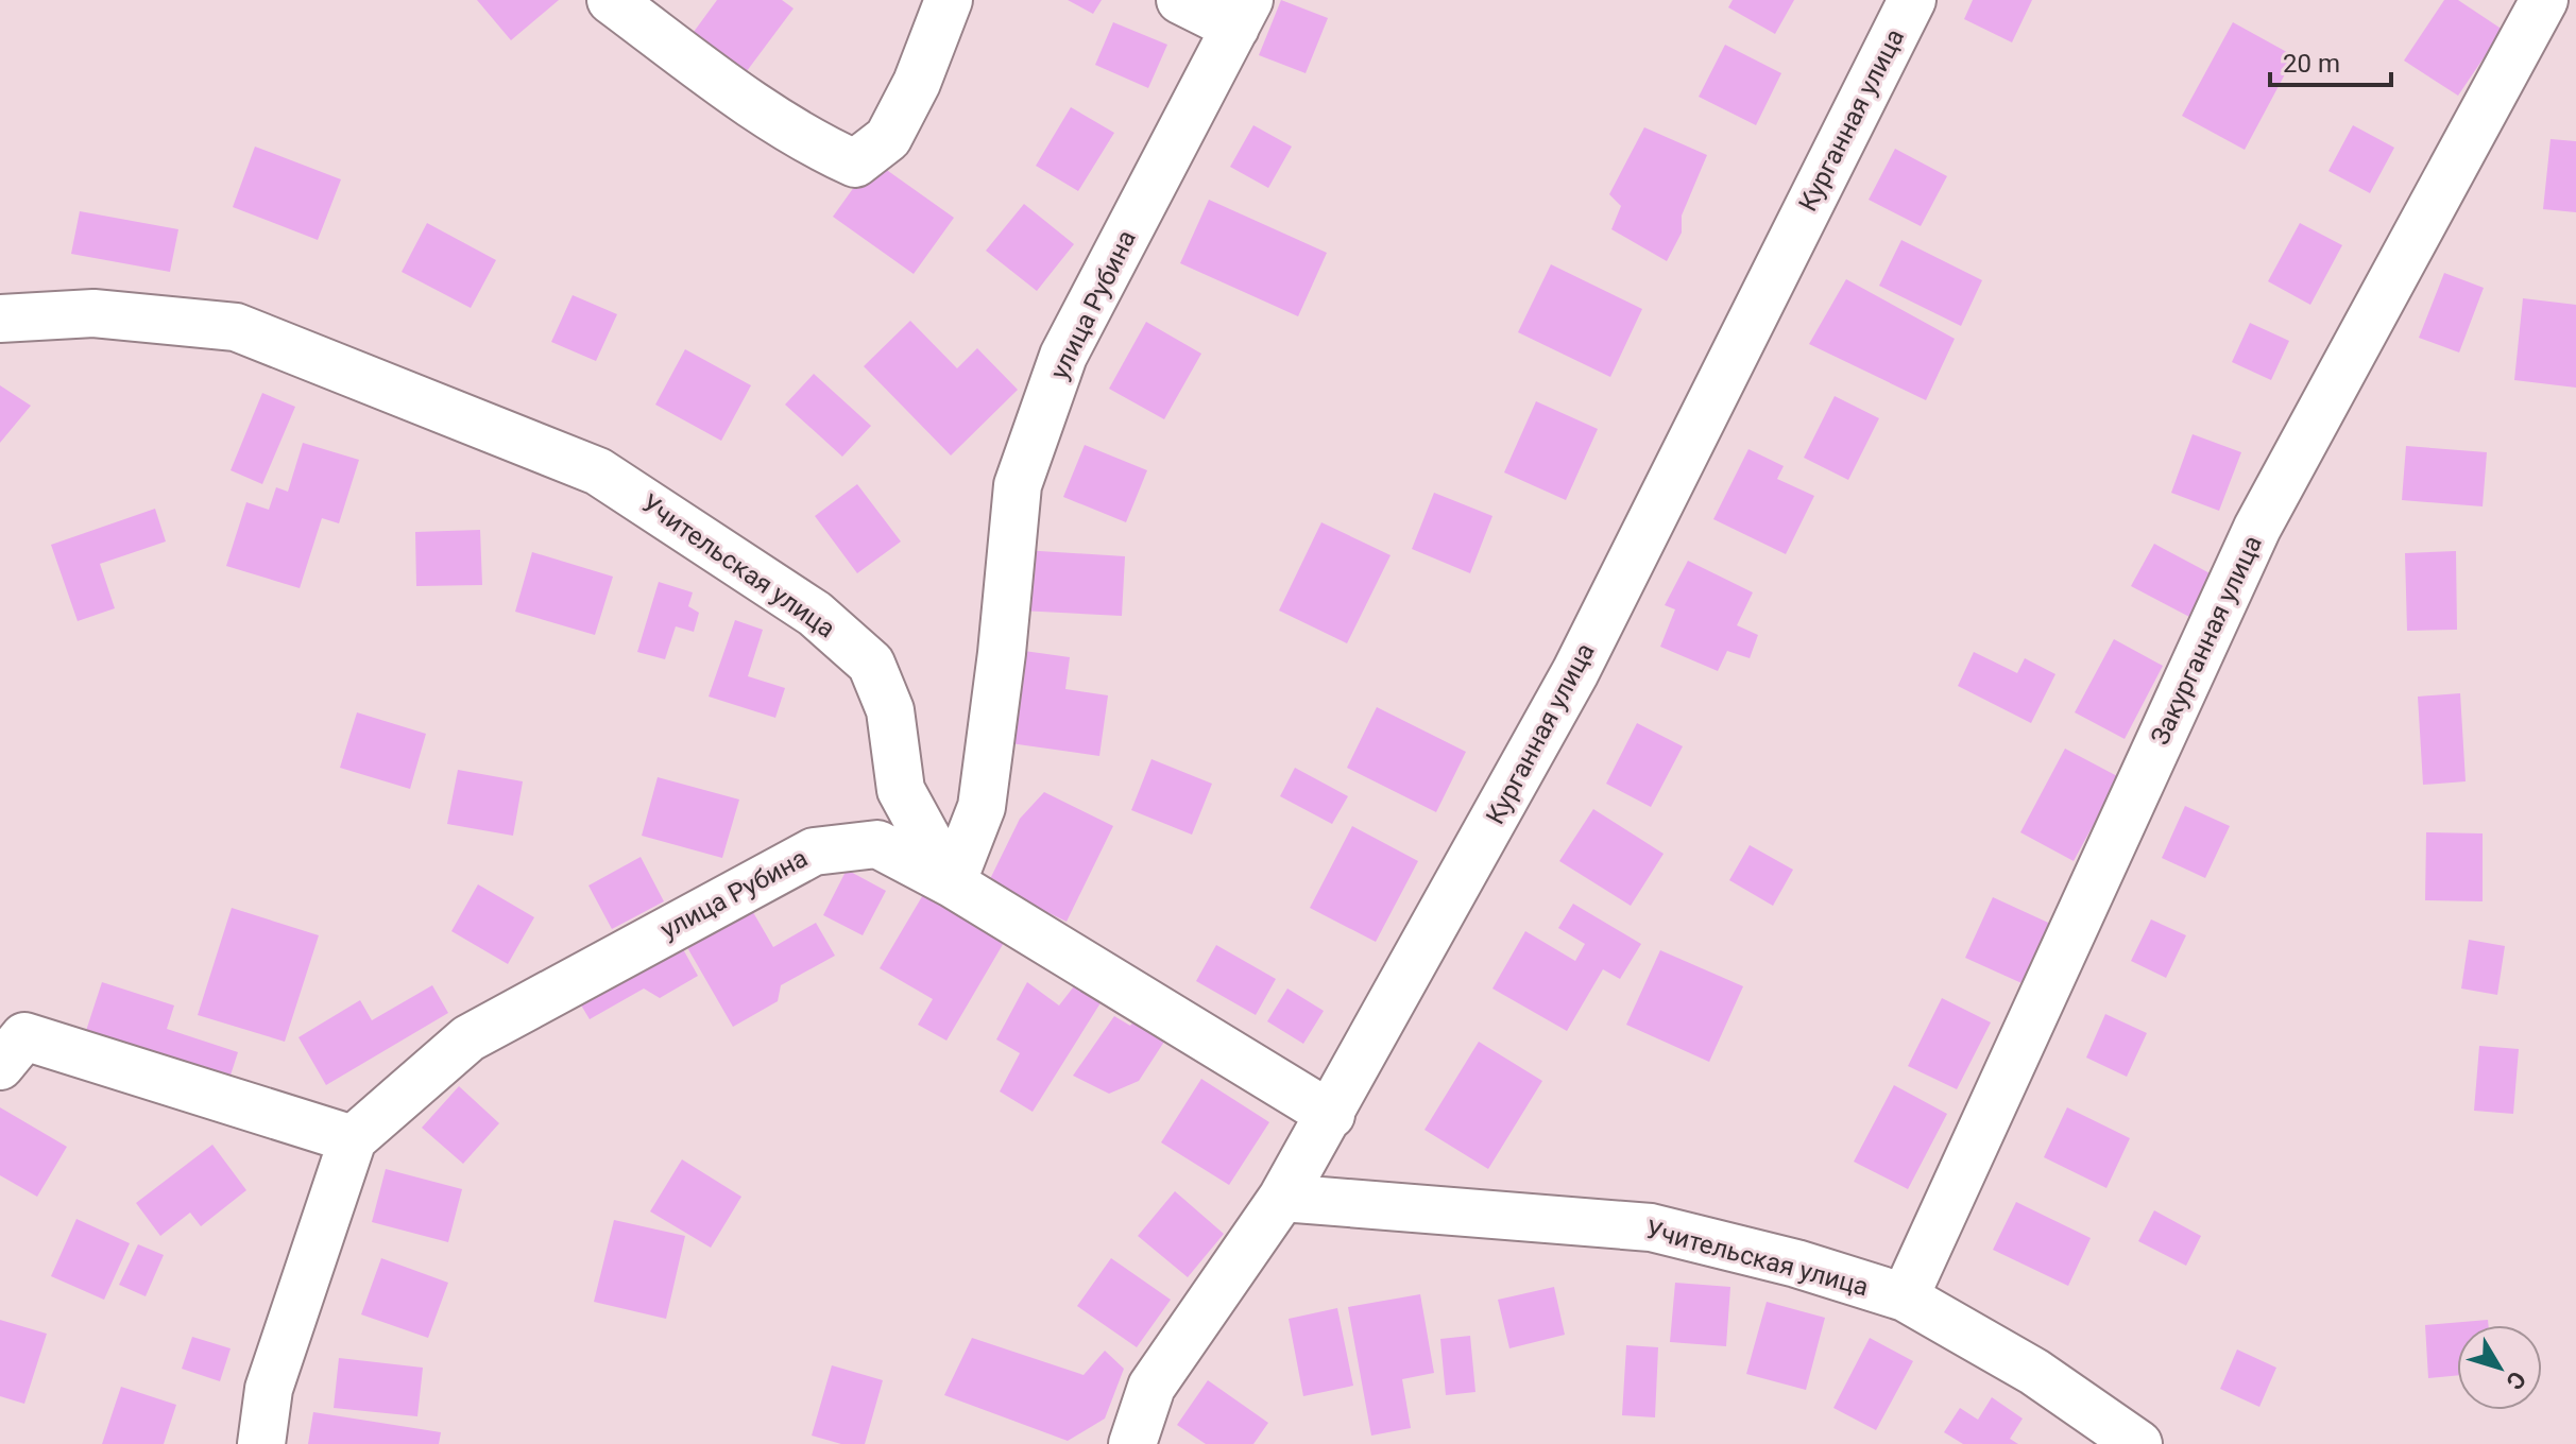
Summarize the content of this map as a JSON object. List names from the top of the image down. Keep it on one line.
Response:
{"streets":{"street":["Курганная улица","улица Рубина","Учительская улица","Закурганная улица"]},"crossings":[["Курганная улица","Учительская улица"],["улица Рубина","Учительская улица"],["Учительская улица","Закурганная улица"]],"scale_bar":"20 m","north":"bottom right"}
